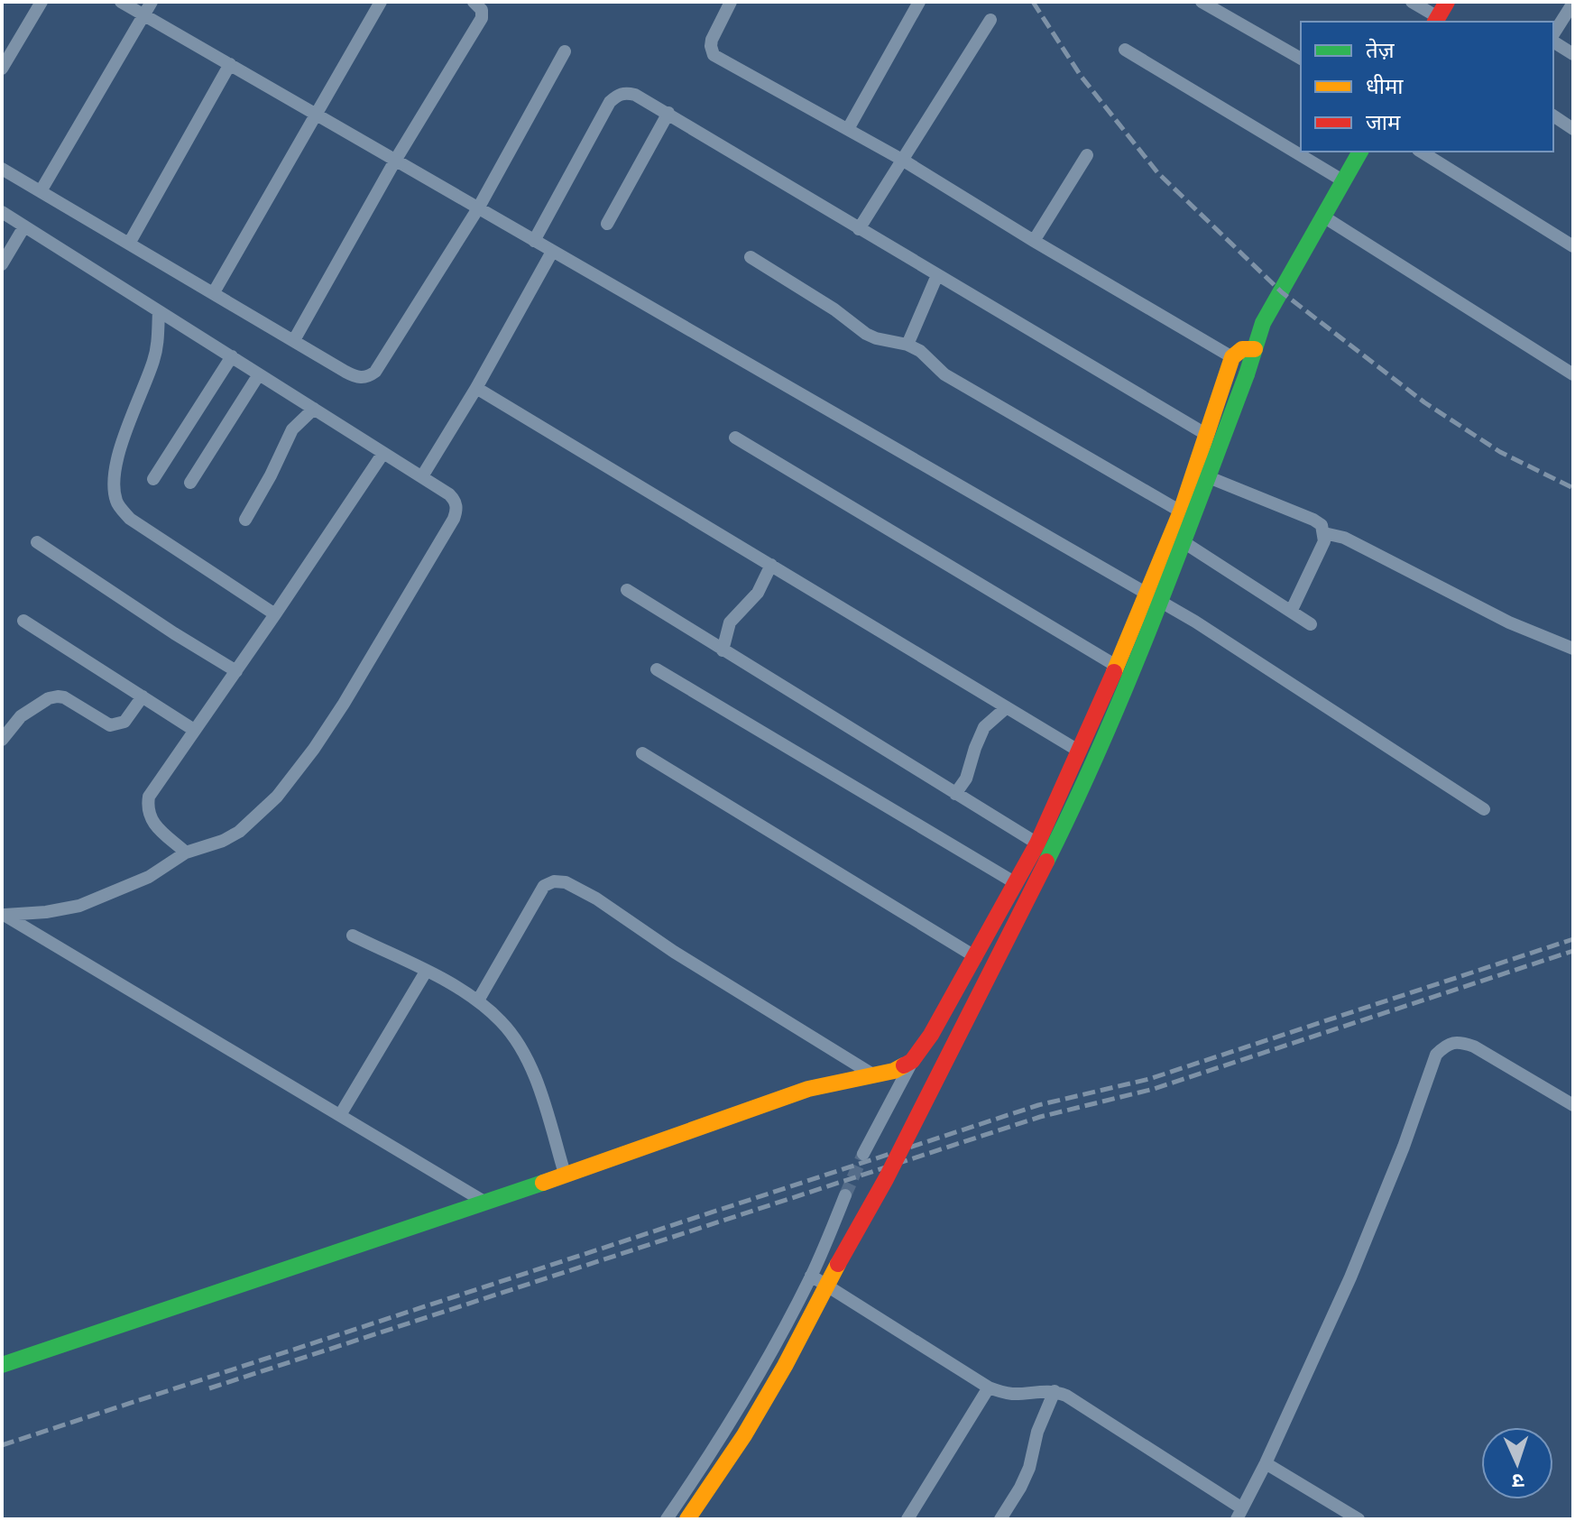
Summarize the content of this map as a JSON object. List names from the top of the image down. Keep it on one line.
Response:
{"legend":["तेज़","धीमा","जाम"],"north":"bottom"}
